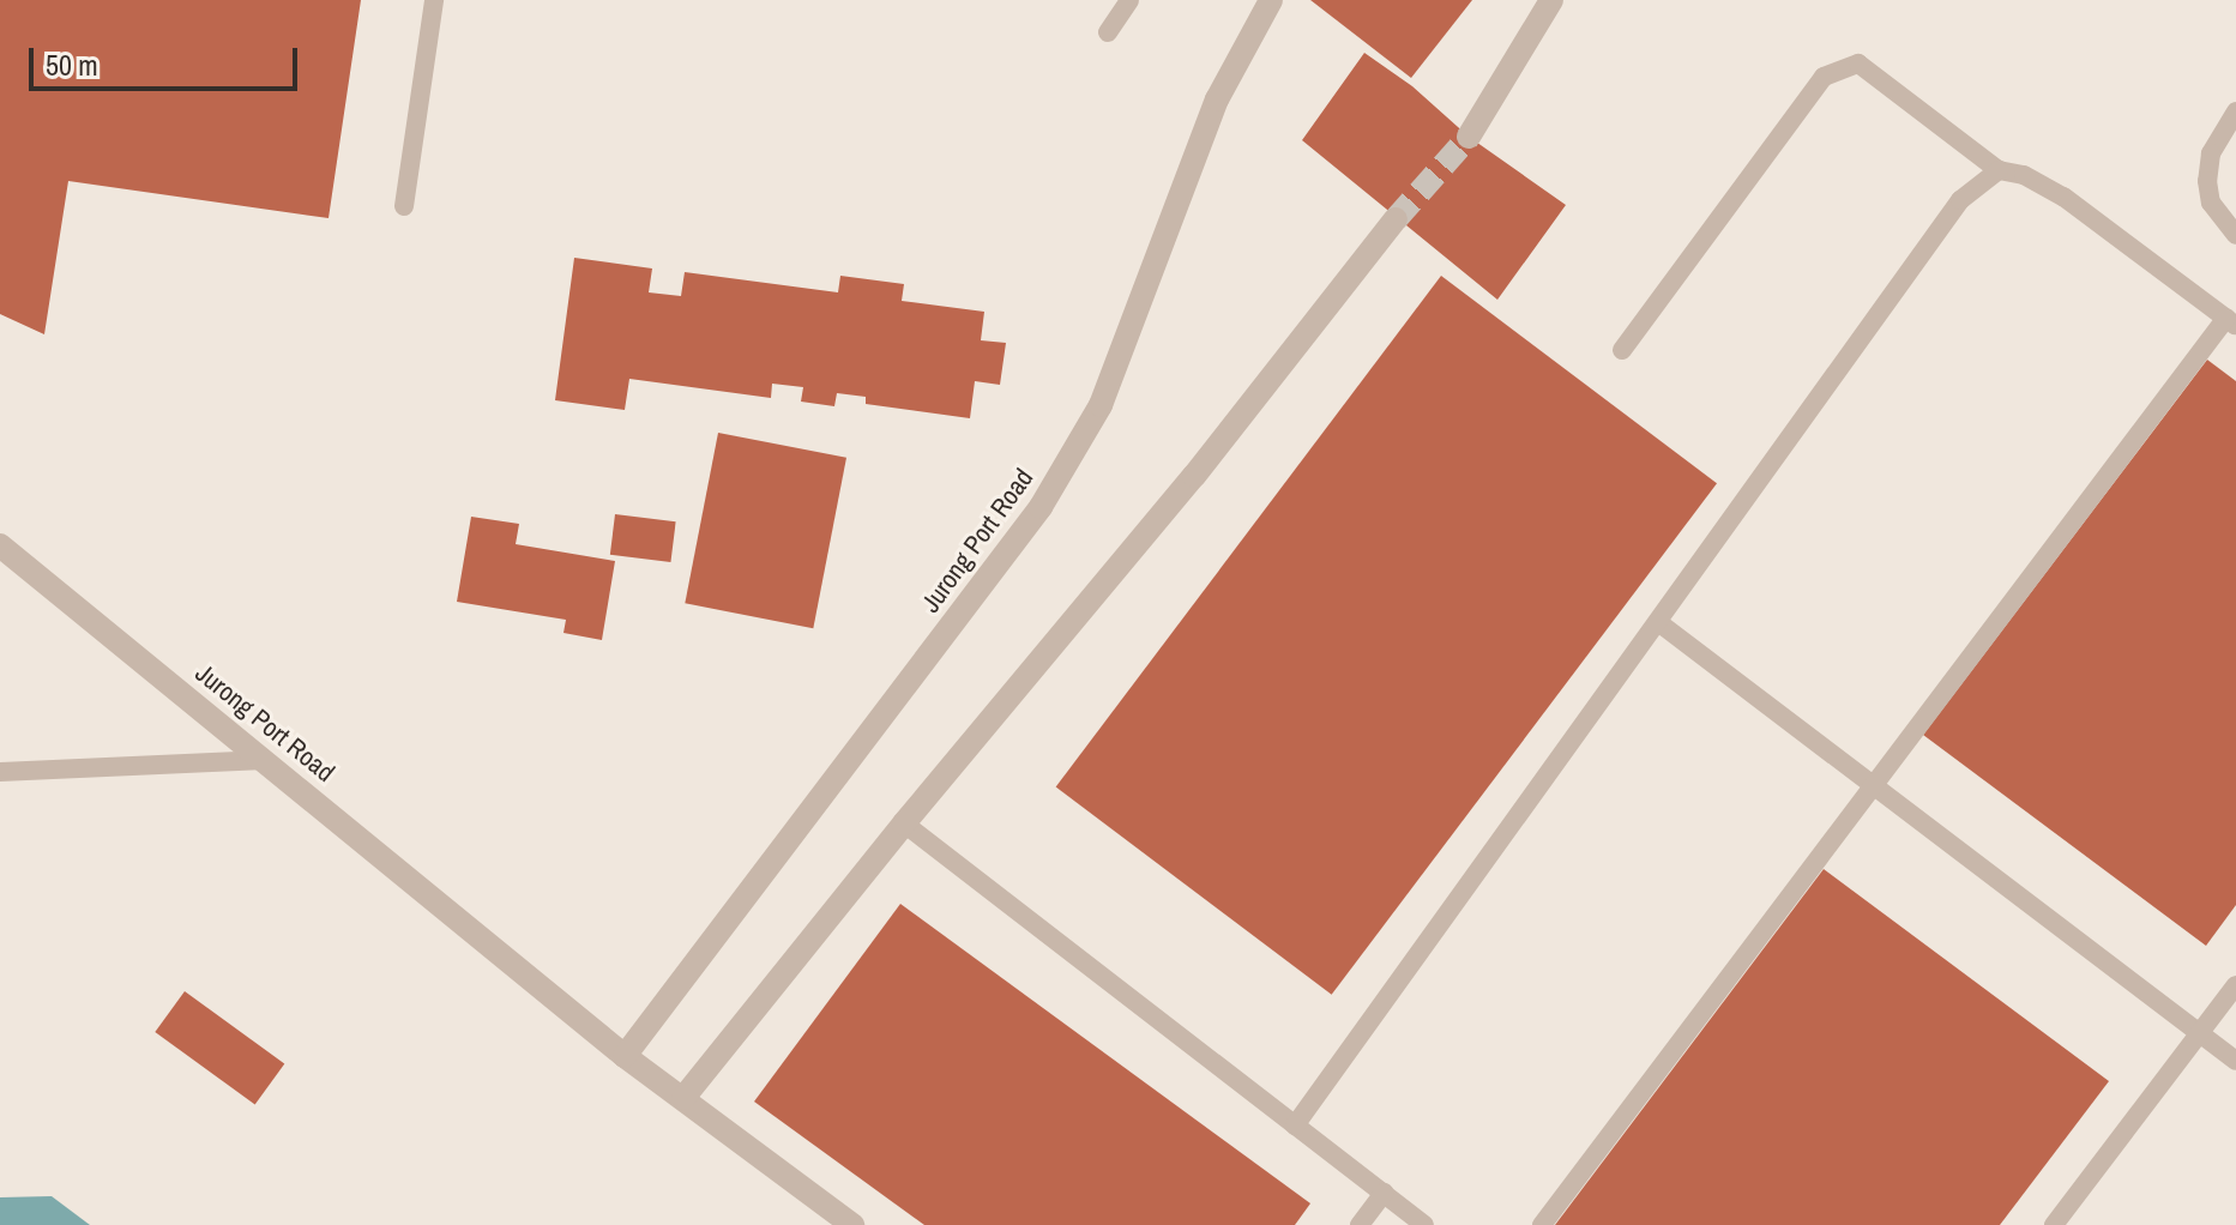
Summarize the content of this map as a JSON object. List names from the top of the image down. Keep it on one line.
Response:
{"streets":{"street":["Jurong Port Road"]},"scale_bar":"50 m"}
